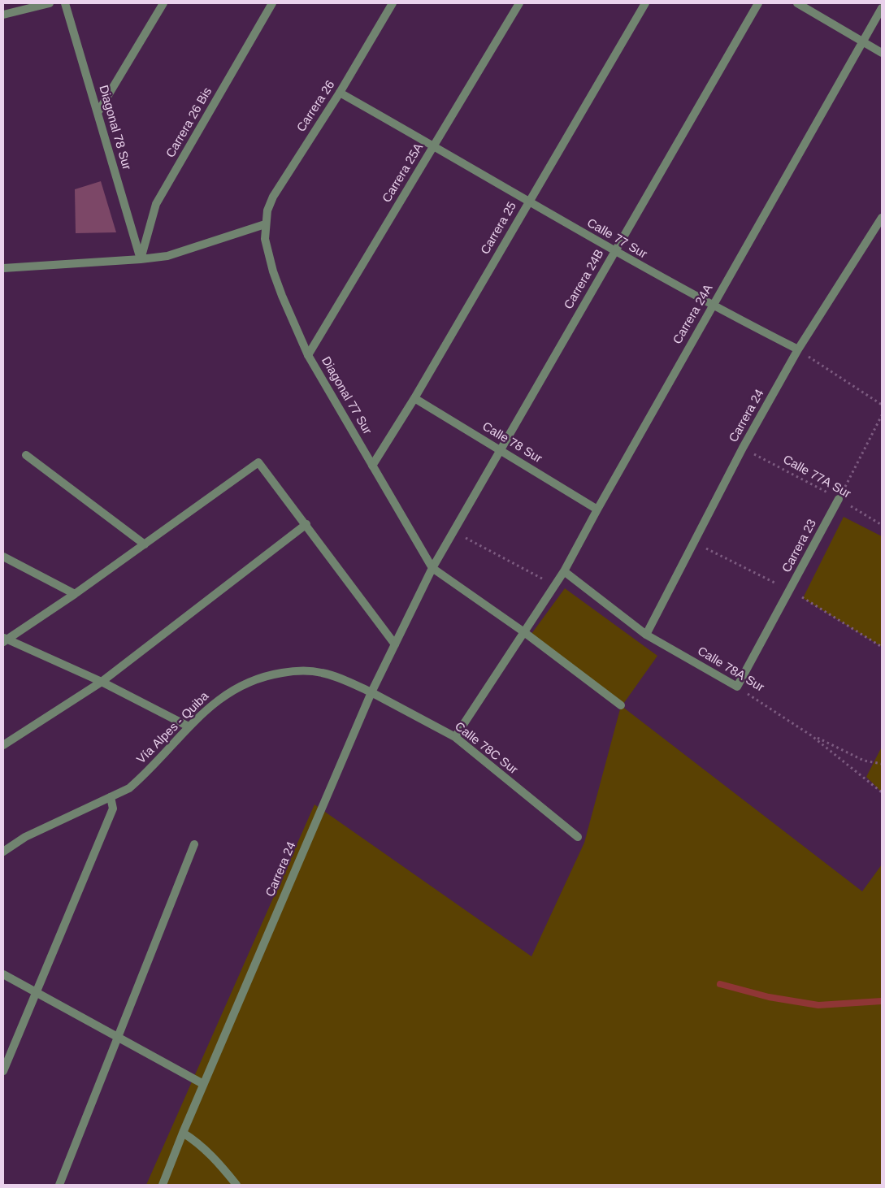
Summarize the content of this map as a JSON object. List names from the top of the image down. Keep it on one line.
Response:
{"streets":{"street":["Carrera 26","Carrera 26 Bis","Diagonal 78 Sur","Carrera 25A","Carrera 25","Calle 77 Sur","Carrera 24B","Carrera 24A","Diagonal 77 Sur","Carrera 24","Calle 78 Sur","Carrera 23","Calle 78A Sur","Vía Alpes - Quiba","Calle 78C Sur"],"path":["Calle 77A Sur"]},"crossings":[["Carrera 26","Calle 77 Sur"],["Carrera 26","Diagonal 77 Sur"],["Carrera 26 Bis","Diagonal 78 Sur"],["Carrera 25A","Calle 77 Sur"],["Carrera 25A","Diagonal 77 Sur"],["Carrera 25","Calle 77 Sur"],["Carrera 25","Diagonal 77 Sur"],["Carrera 25","Calle 78 Sur"],["Calle 77 Sur","Carrera 24B"],["Calle 77 Sur","Carrera 24A"],["Calle 77 Sur","Carrera 24"],["Carrera 24B","Diagonal 77 Sur"],["Carrera 24B","Carrera 24"],["Carrera 24B","Calle 78 Sur"],["Carrera 24A","Calle 78 Sur"],["Carrera 24A","Calle 78A Sur"],["Carrera 24A","Calle 78C Sur"],["Diagonal 77 Sur","Carrera 24"],["Carrera 24","Calle 77A Sur"],["Carrera 24","Calle 78A Sur"],["Carrera 24","Vía Alpes - Quiba"],["Carrera 24","Calle 78C Sur"],["Calle 77A Sur","Carrera 23"],["Carrera 23","Calle 78A Sur"],["Vía Alpes - Quiba","Calle 78C Sur"]]}
